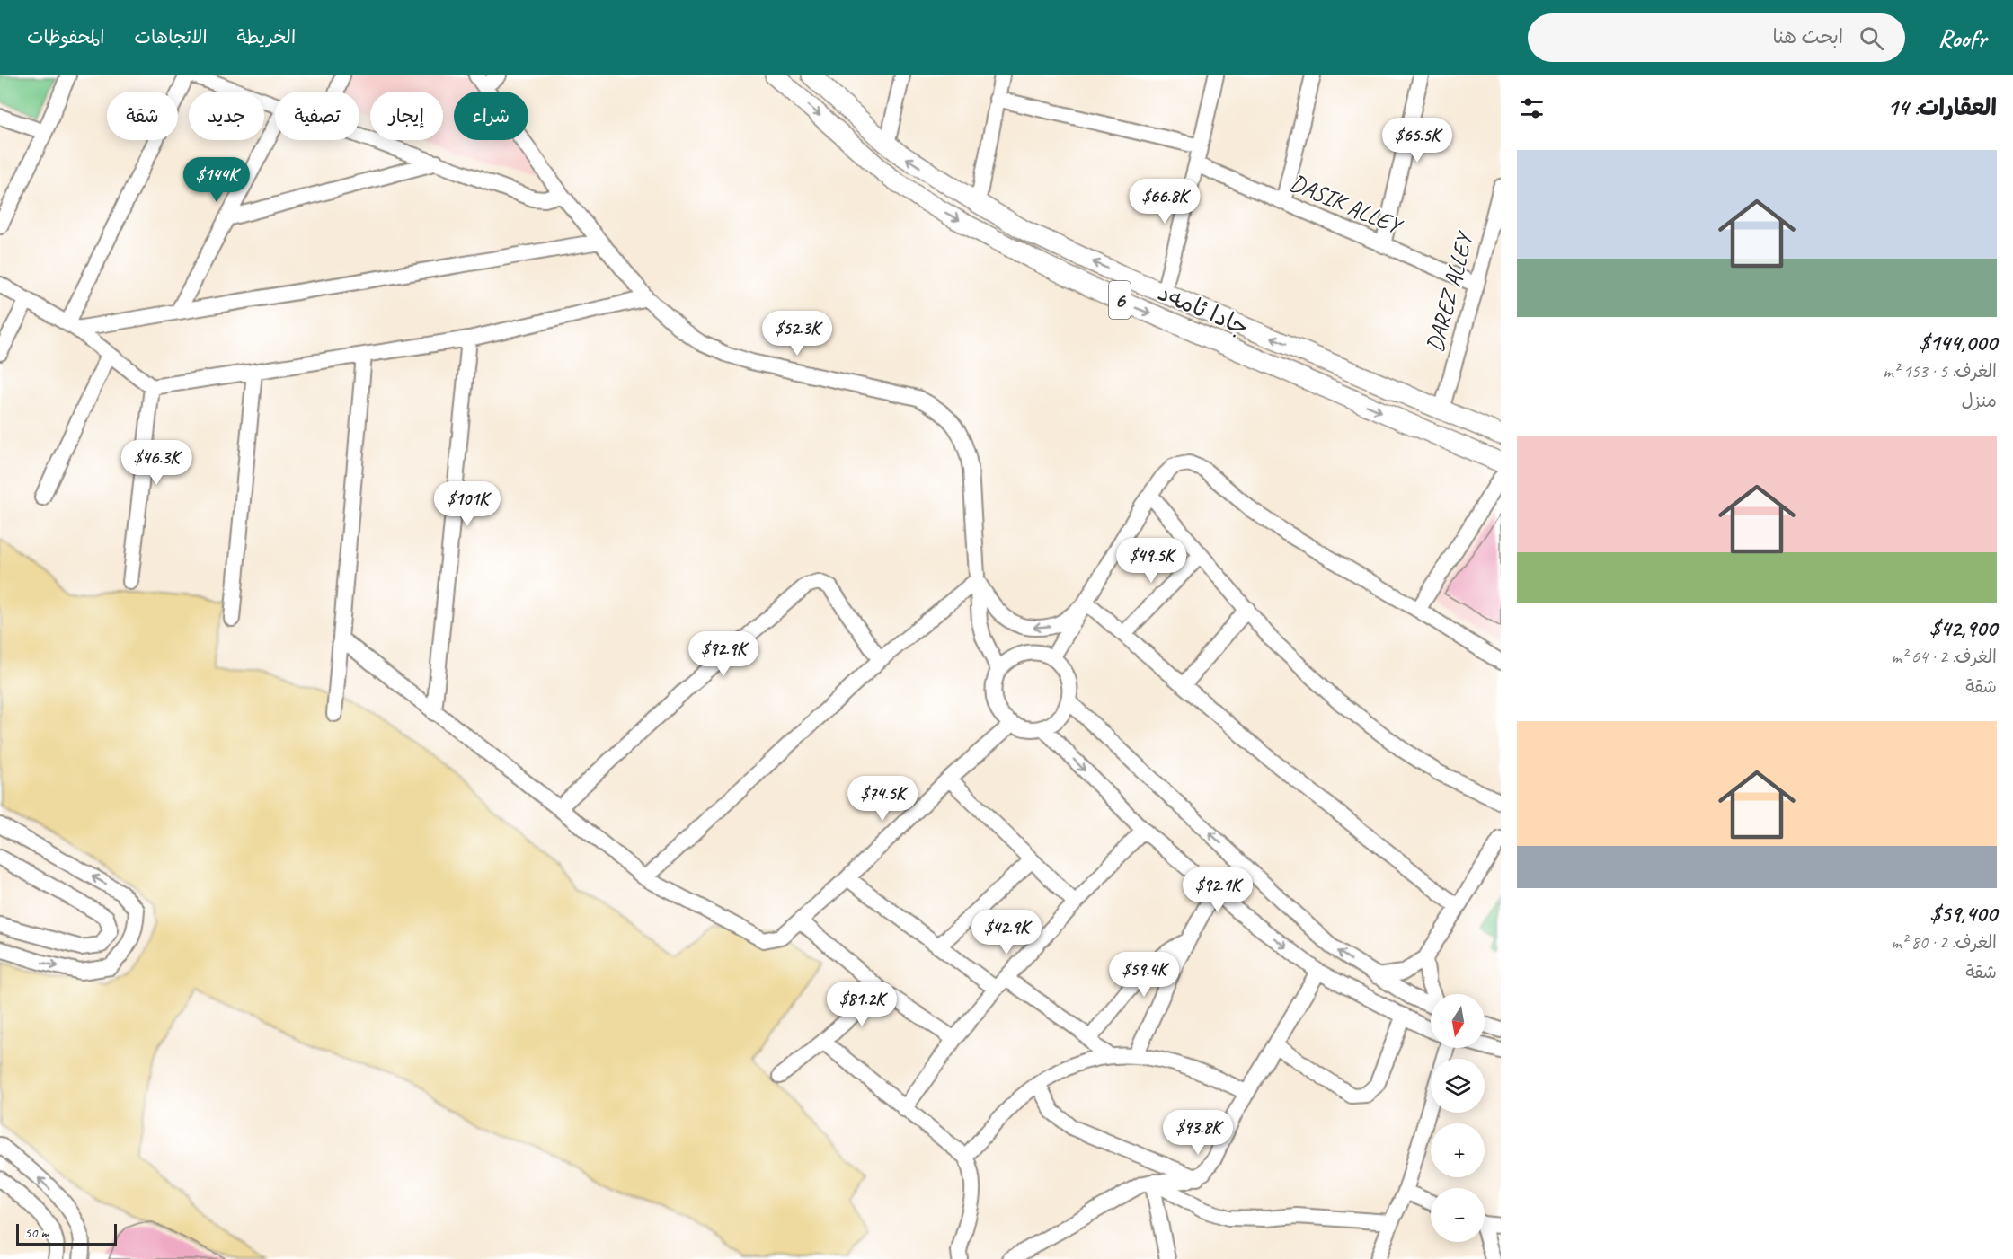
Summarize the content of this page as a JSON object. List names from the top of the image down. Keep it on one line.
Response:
{"streets":{"main road":["6","جادا ئامەد"],"street":["DASIK ALLEY","DAREZ ALLEY"]},"crossings":[["DASIK ALLEY","DAREZ ALLEY"],["DAREZ ALLEY","جادا ئامەد"]],"scale_bar":"50 m","north":"bottom","page":{"header":"Roofr","search":"ابحث هنا","nav":["الخريطة","الاتجاهات","المحفوظات"],"heading":"العقارات: 14","chip":["شراء","إيجار","تصفية","جديد","شقة"],"price":["$65.5K","$144K","$66.8K","$52.3K","$46.3K","$101K","$49.5K","$92.9K","$74.5K","$92.1K","$42.9K","$59.4K","$81.2K","$93.8K"],"list":[{"name":"$144,000","note":"الغرف: 5 · 153 m² · منزل"},{"name":"$42,900","note":"الغرف: 2 · 64 m² · شقة"},{"name":"$59,400","note":"الغرف: 2 · 80 m² · شقة"}],"map_buttons":["+","−"],"scale":"50 m"}}
